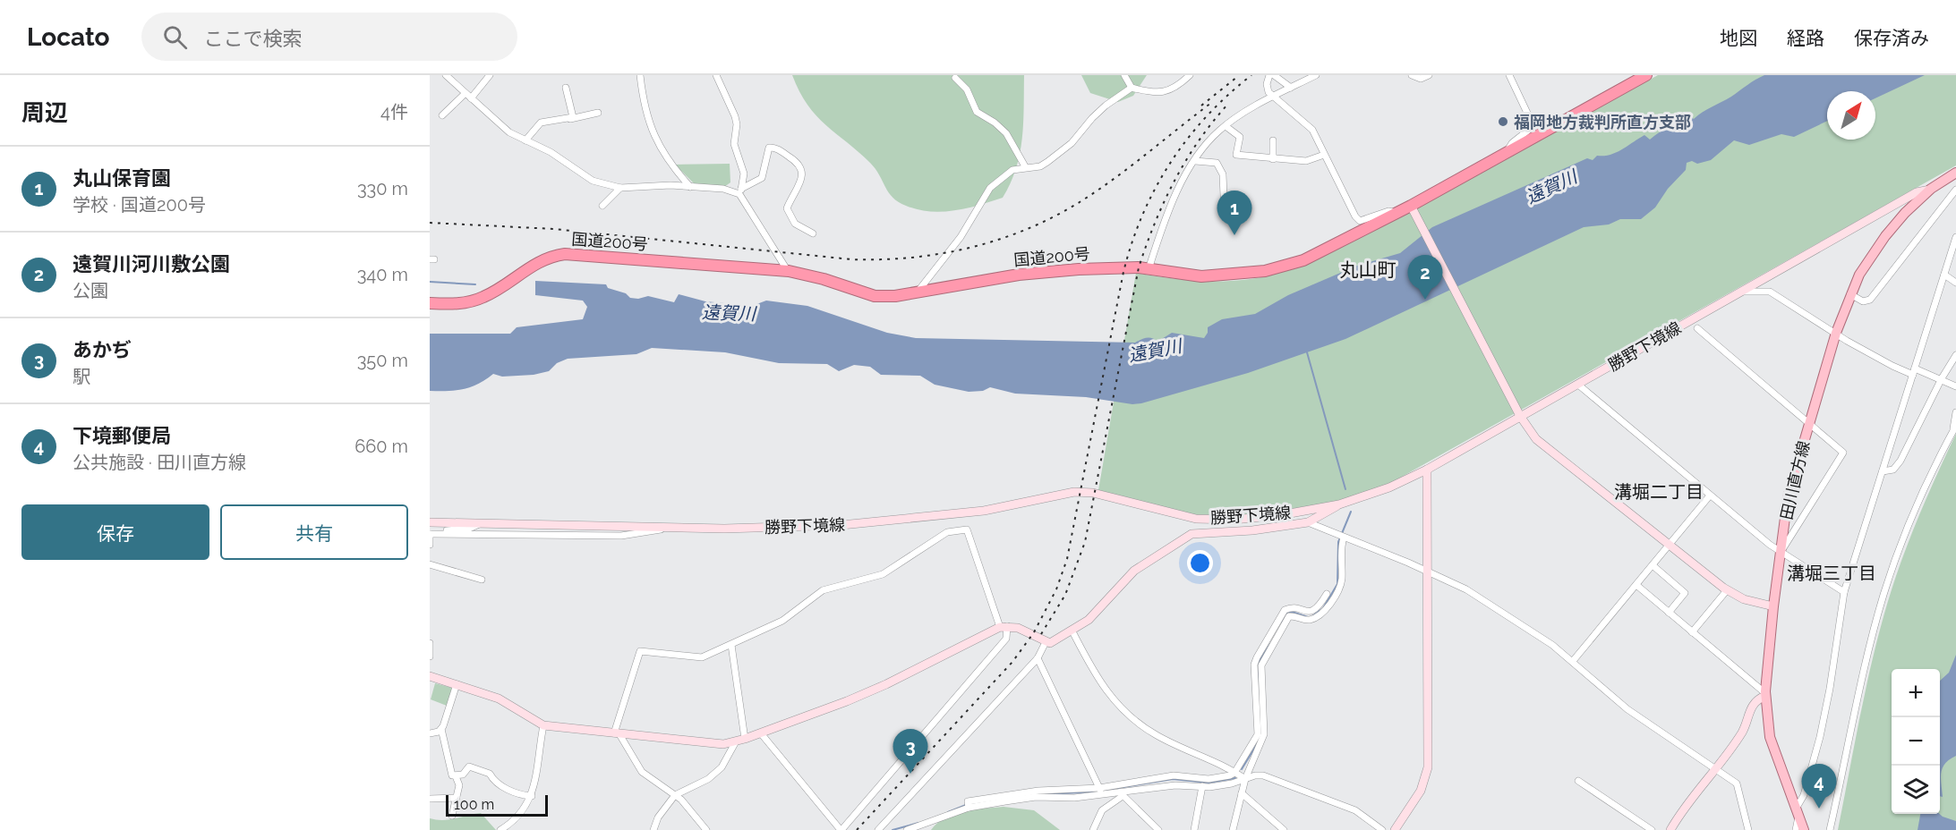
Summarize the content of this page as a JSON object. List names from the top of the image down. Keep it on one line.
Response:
{"streets":{"highway":["国道200号"],"main road":["田川直方線"],"street":["勝野下境線"]},"crossings":[["勝野下境線","田川直方線"]],"districts":["丸山町","溝堀二丁目","溝堀三丁目"],"water":["遠賀川"],"places":["福岡地方裁判所直方支部"],"scale_bar":"100 m","north":"top right","page":{"header":"Locato","search":"ここで検索","nav":["地図","経路","保存済み"],"heading":["周辺","4件"],"list":[{"mark":"1","name":"丸山保育園","note":"学校 · 国道200号","value":"330 m"},{"mark":"2","name":"遠賀川河川敷公園","note":"公園","value":"340 m"},{"mark":"3","name":"あかぢ","note":"駅","value":"350 m"},{"mark":"4","name":"下境郵便局","note":"公共施設 · 田川直方線","value":"660 m"}],"pins":["1","2","3","4"],"buttons":["保存","共有"],"map_buttons":["+","−"],"scale":"100 m"}}
